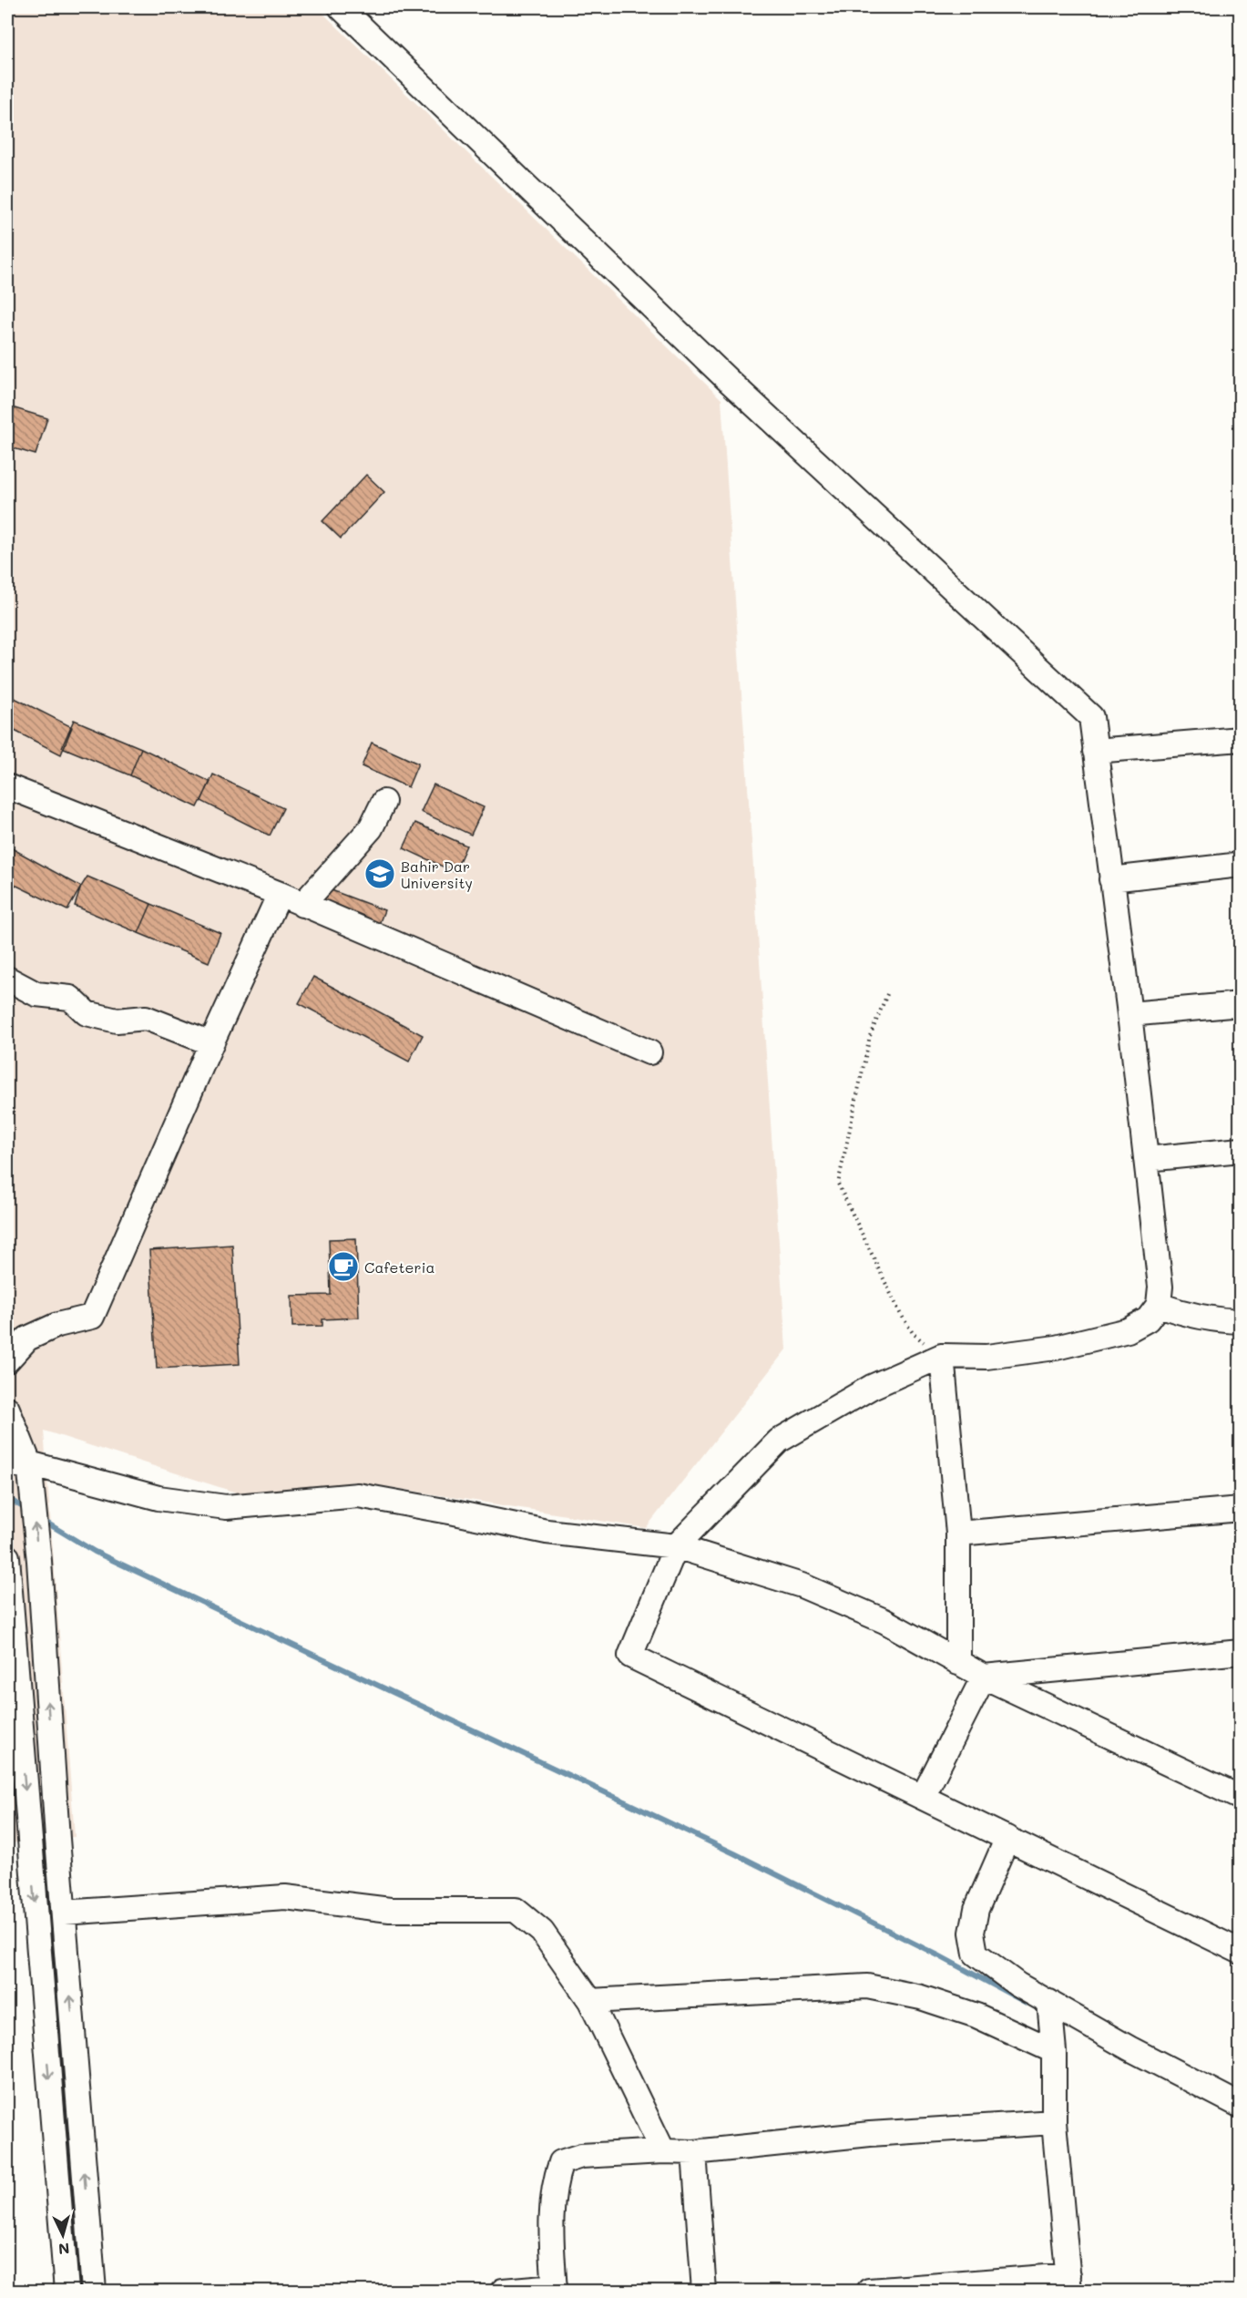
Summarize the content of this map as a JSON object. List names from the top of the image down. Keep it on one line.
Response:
{"places":{"school or university":["Bahir Dar University"],"cafe":["Cafeteria"]},"north":"bottom"}
